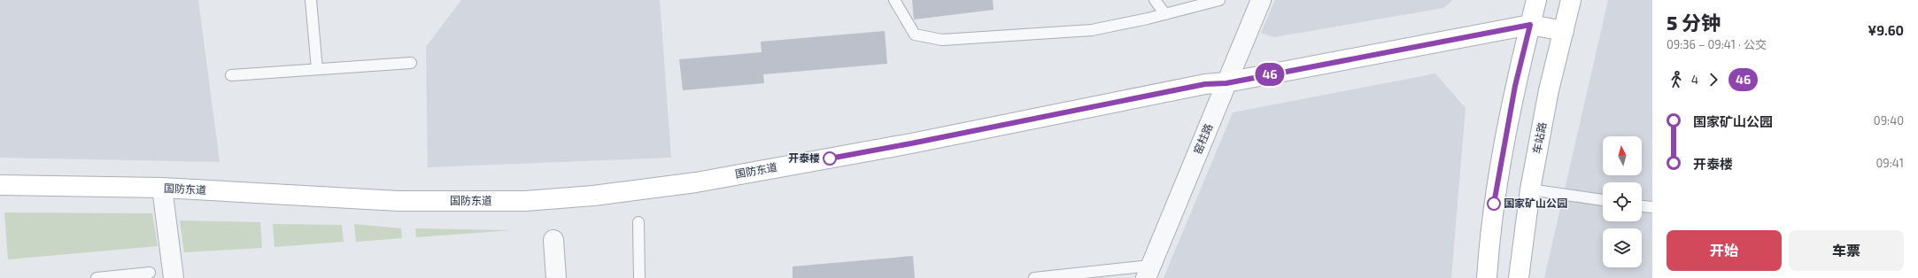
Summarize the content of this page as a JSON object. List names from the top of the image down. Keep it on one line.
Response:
{"streets":{"street":["车站路","窑柱路","国防东道"]},"crossings":[["车站路","国防东道"],["窑柱路","国防东道"]],"places":["开泰楼","国家矿山公园"],"lines":["bus line 46"],"north":"top","page":{"on_map":"46","heading":["5 分钟","09:36 – 09:41 · 公交","¥9.60"],"legs":["4","46"],"list":[{"name":"国家矿山公园","value":"09:40"},{"name":"开泰楼","value":"09:41"}],"buttons":["开始","车票"]}}
